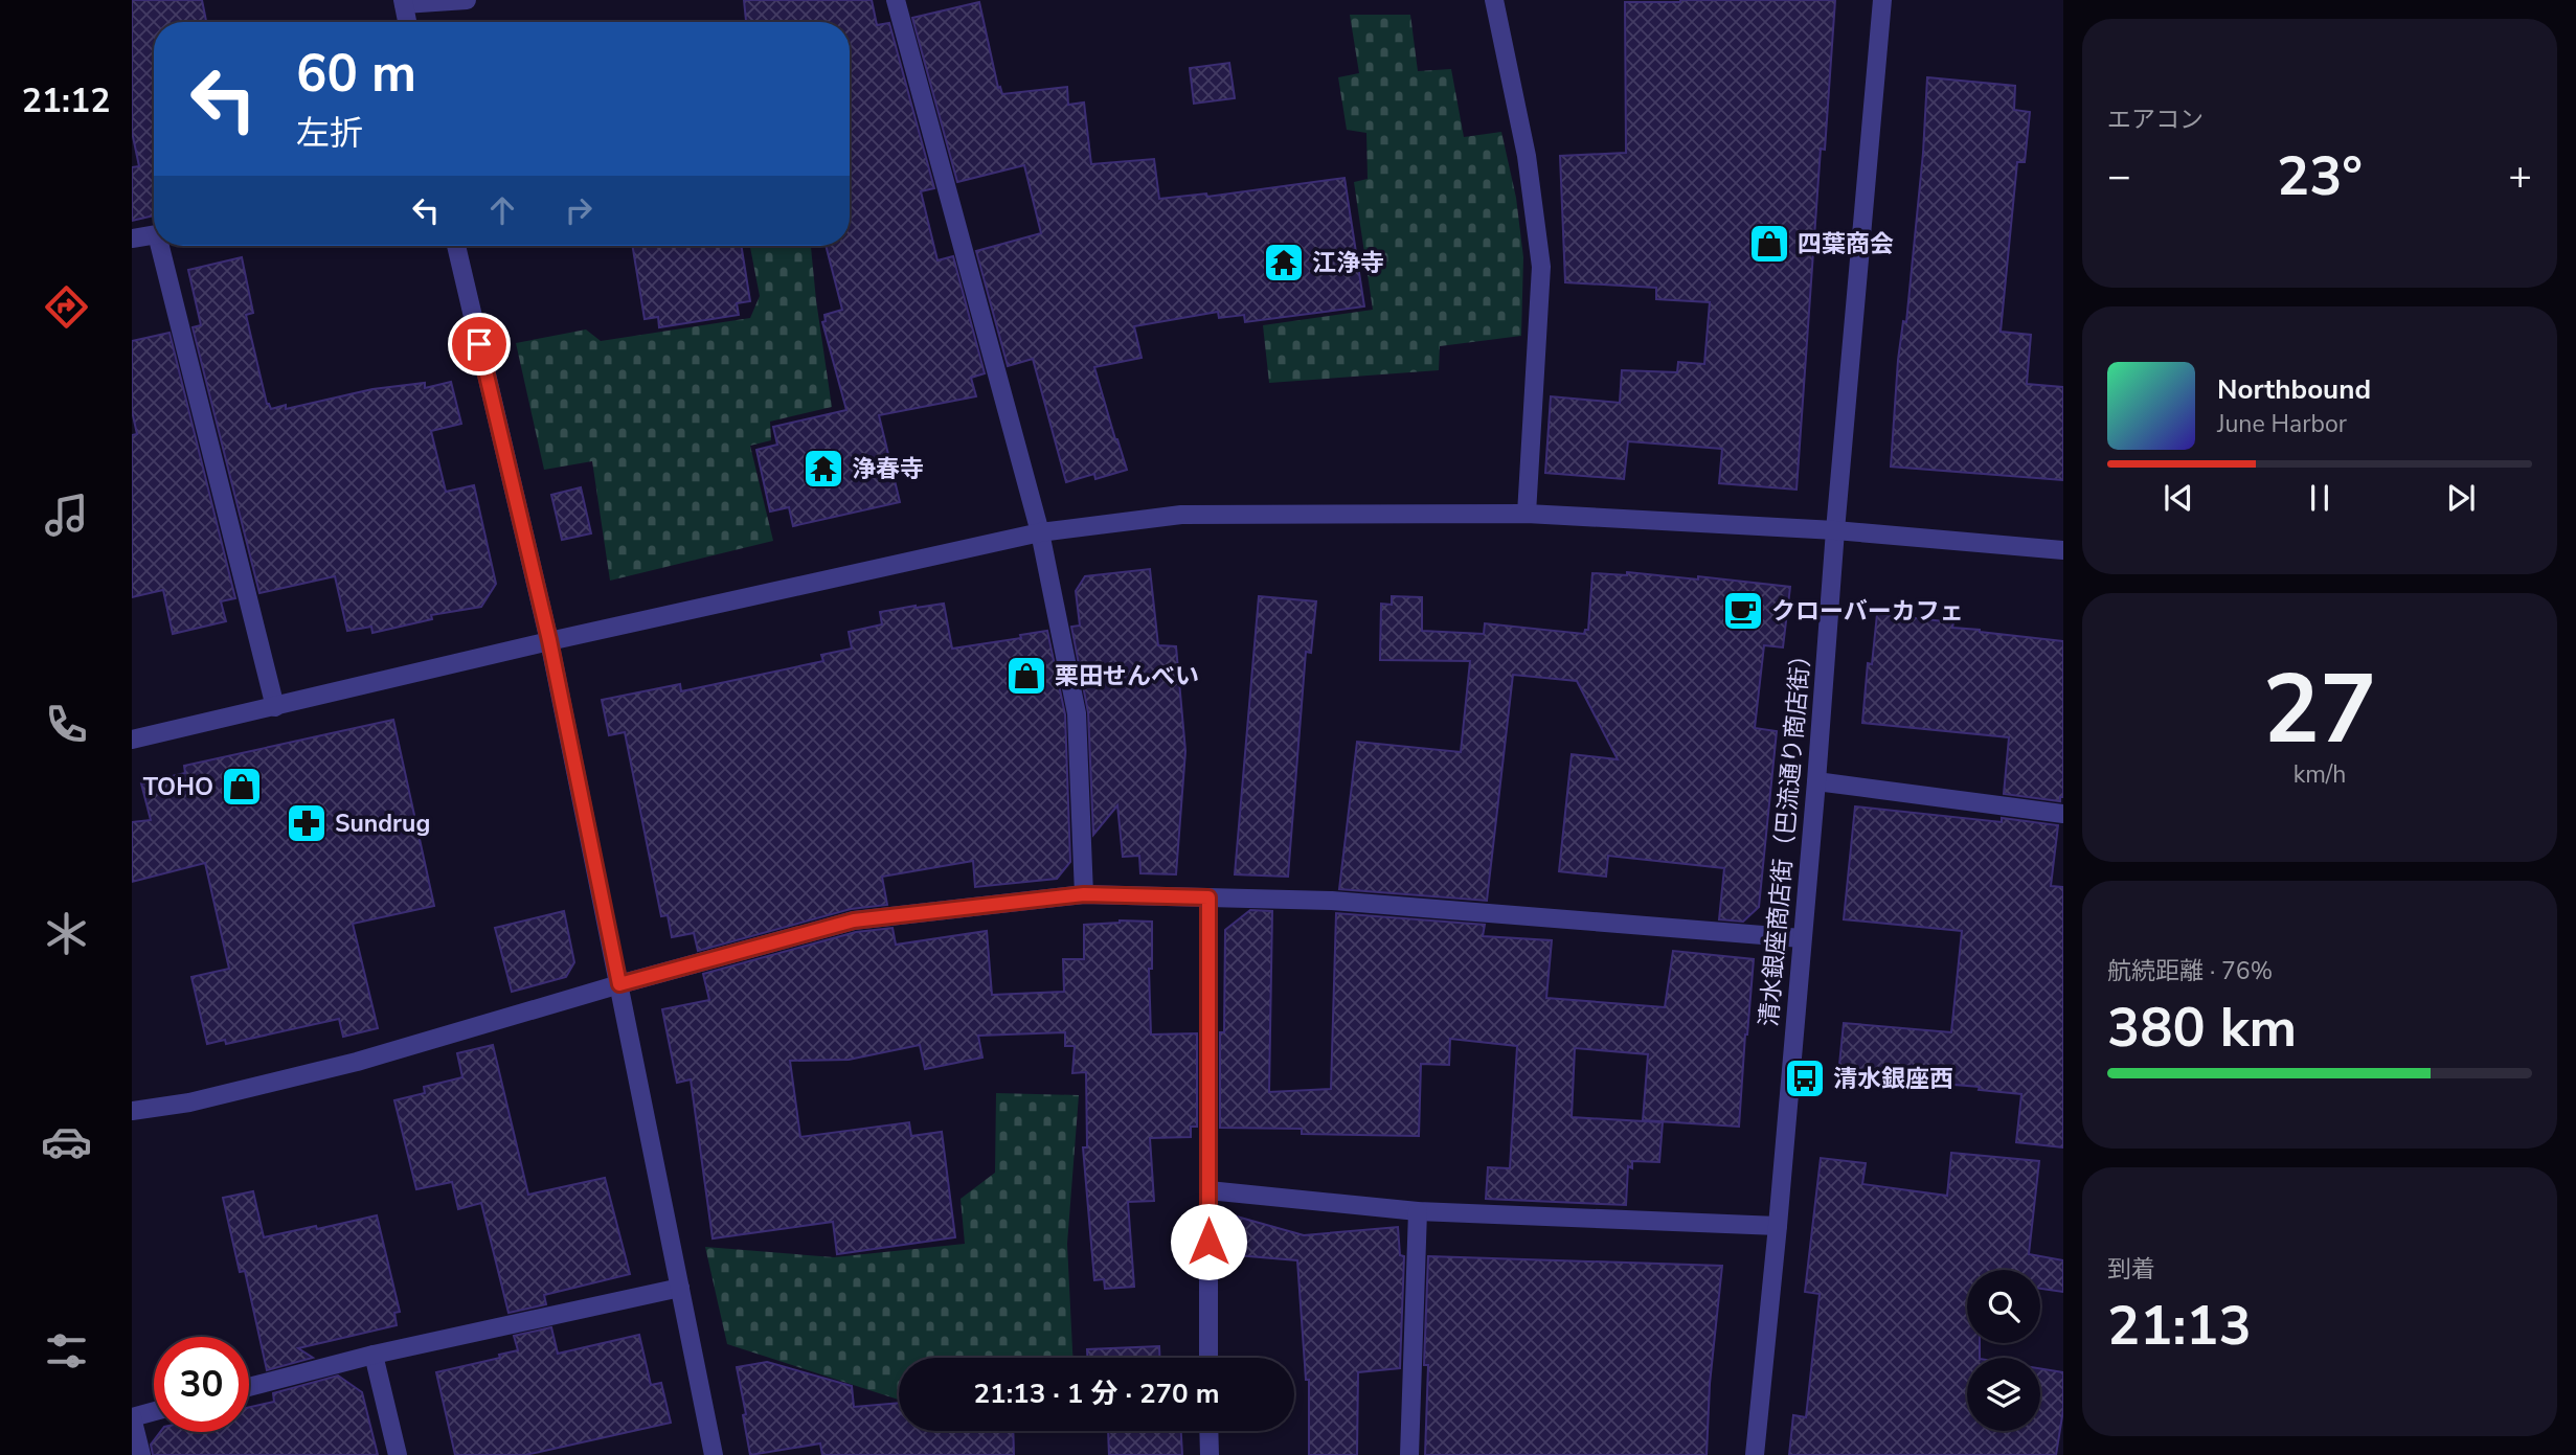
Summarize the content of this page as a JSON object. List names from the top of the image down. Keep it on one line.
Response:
{"streets":{"street":["清水銀座商店街（巴流通り商店街）"]},"places":{"shop":["四葉商会","栗田せんべい","TOHO"],"temple":["江浄寺","浄春寺"],"cafe":["クローバーカフェ"],"pharmacy":["Sundrug"],"bus stop":["清水銀座西"]},"page":{"tabs":"21:12","tile":["エアコン",["27","km/h"],["航続距離 · 76%","380 km"],["到着","21:13"]],"turn":["60 m","左折"],"heat":["−","23°","+"],"song":["Northbound","June Harbor"],"limit":"30","trip":"21:13 · 1 分 · 270 m"}}
